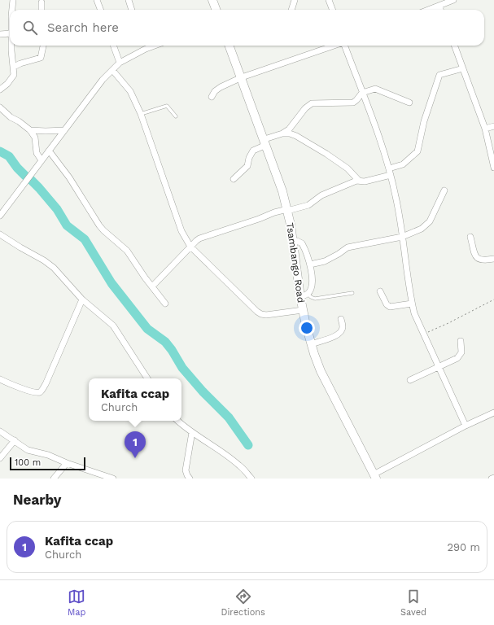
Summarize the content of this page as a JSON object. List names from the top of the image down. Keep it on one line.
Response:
{"streets":{"street":["Tsambango Road"]},"scale_bar":"100 m","page":{"search":"Search here","popup":["Kafita ccap","Church"],"pins":"1","scale":"100 m","heading":"Nearby","list":[{"mark":"1","name":"Kafita ccap","note":"Church","value":"290 m"}],"nav":["Map","Directions","Saved"]}}
